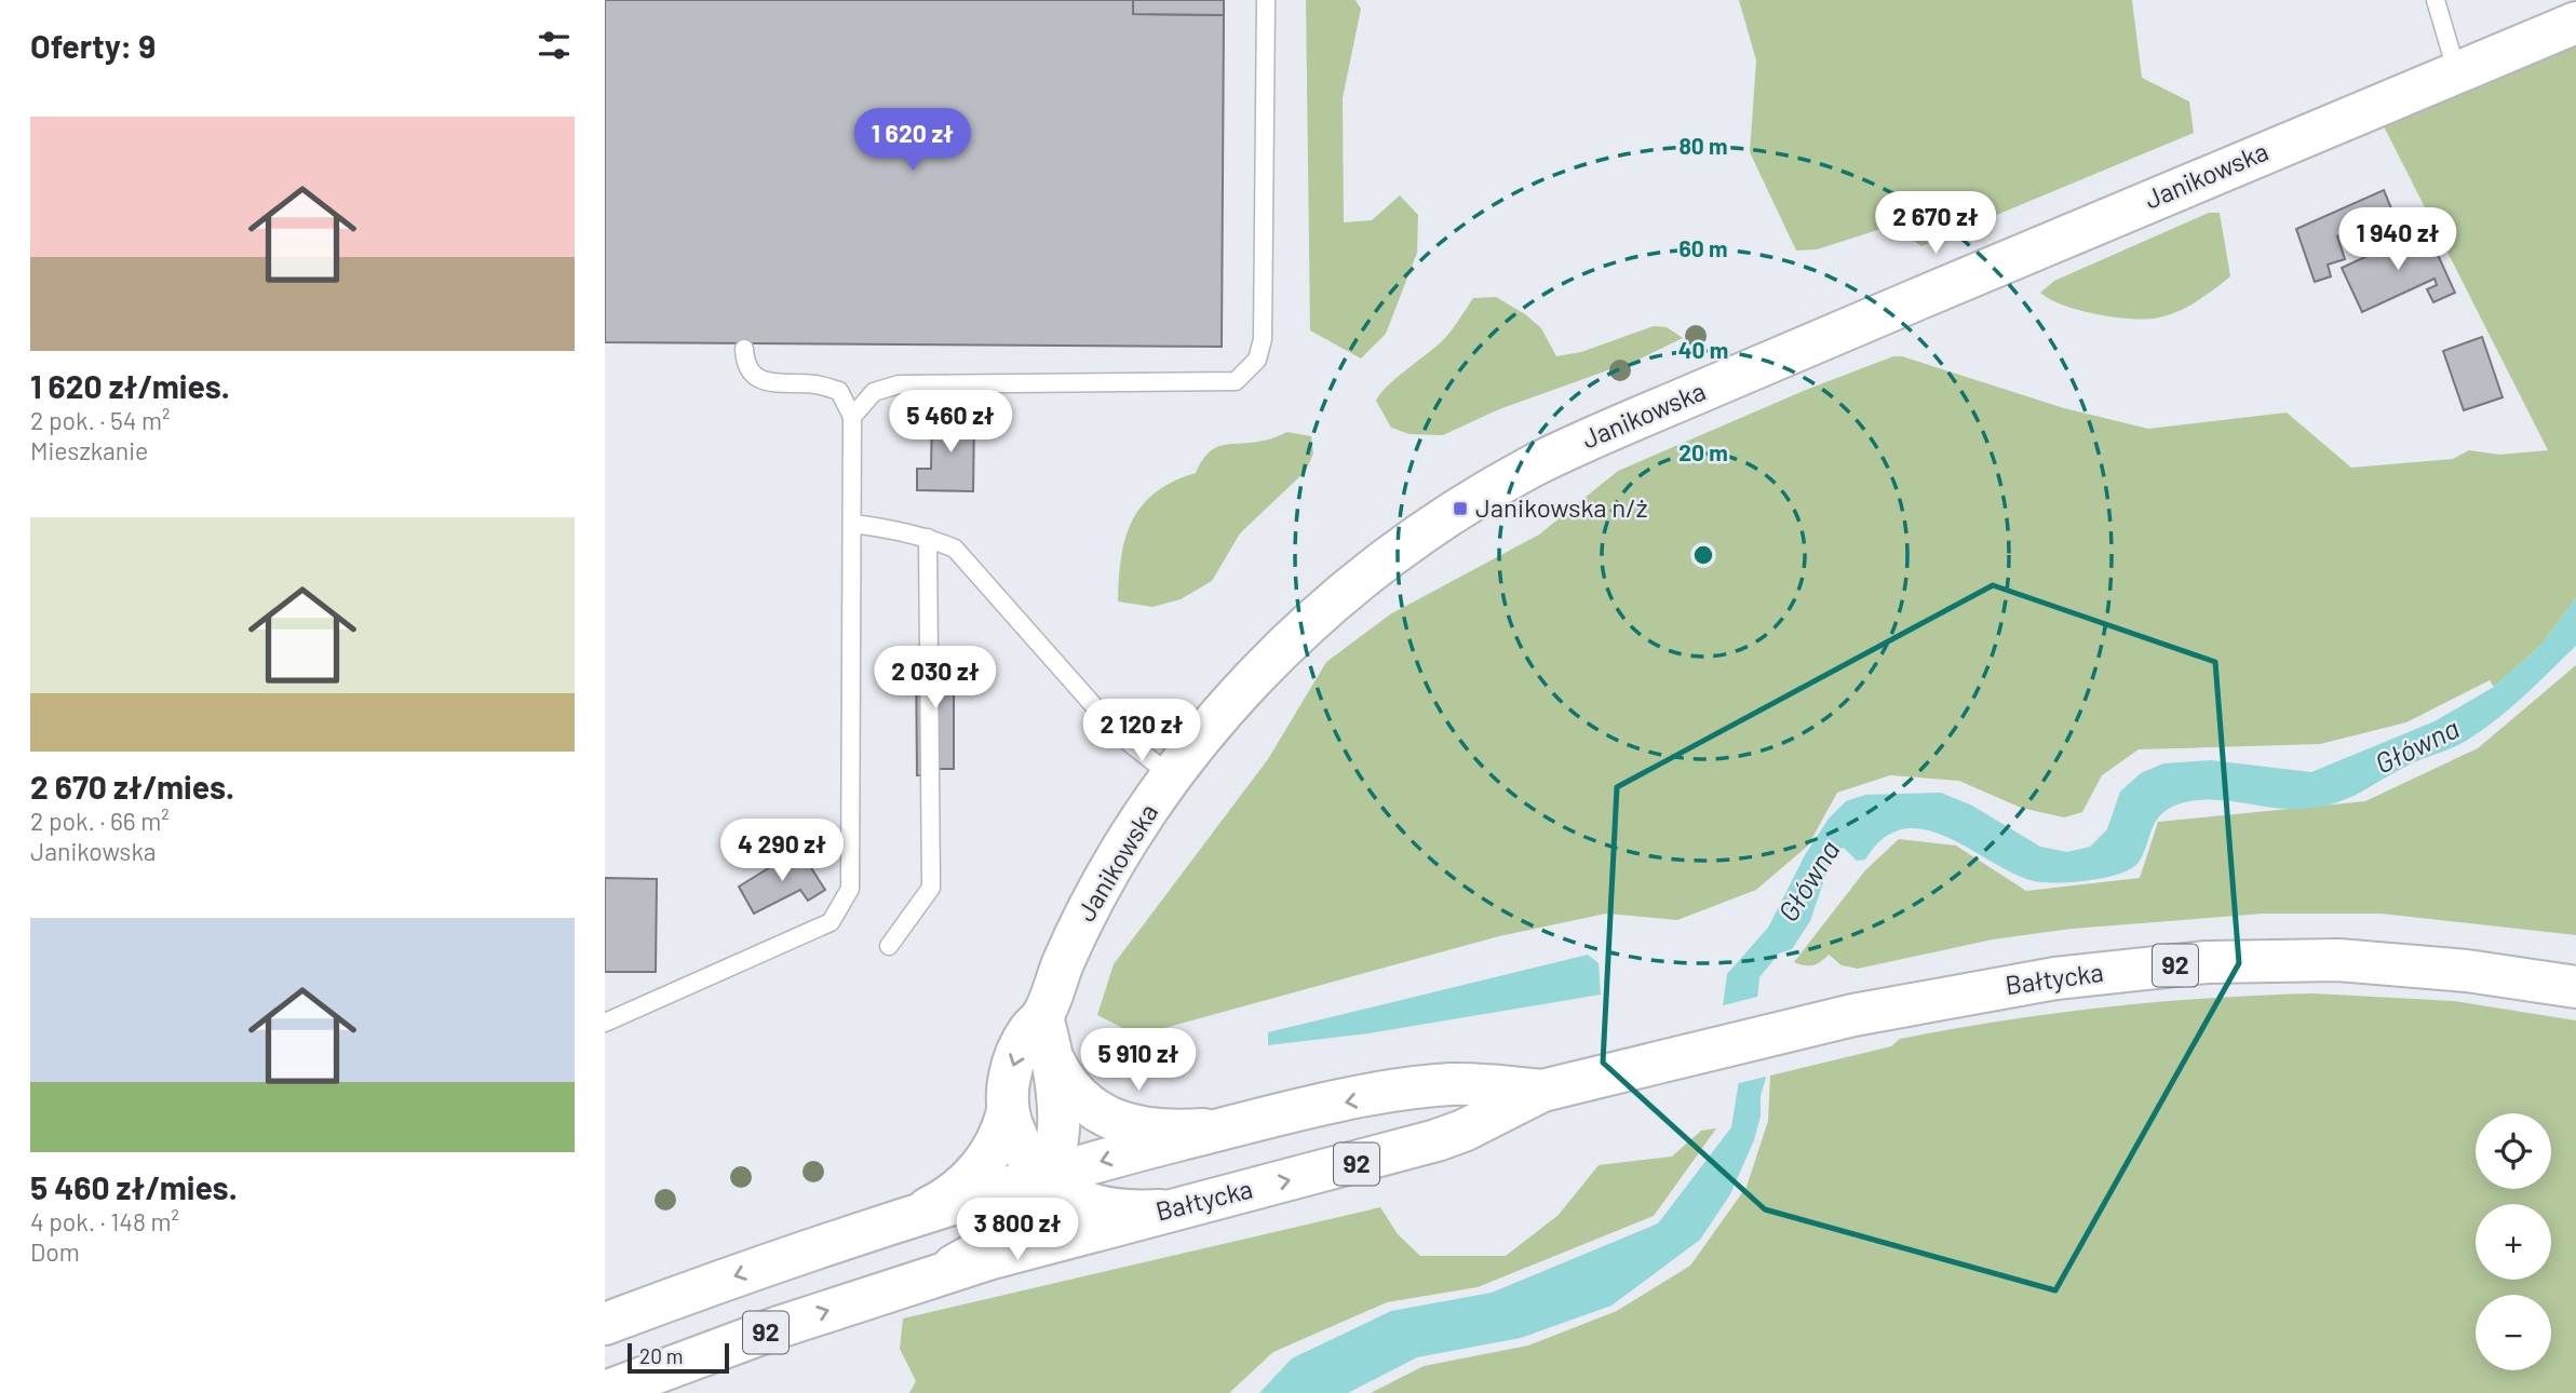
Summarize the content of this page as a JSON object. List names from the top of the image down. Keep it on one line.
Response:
{"streets":{"main road":["Janikowska","92","Bałtycka"]},"crossings":[["Janikowska","Bałtycka"]],"water":["Główna"],"places":{"transit":["Janikowska n/ż"]},"scale_bar":"20 m","page":{"heading":"Oferty: 9","list":[{"name":"1 620 zł/mies.","note":"2 pok. · 54 m² · Mieszkanie"},{"name":"2 670 zł/mies.","note":"2 pok. · 66 m² · Janikowska"},{"name":"5 460 zł/mies.","note":"4 pok. · 148 m² · Dom"}],"price":["1 620 zł","2 670 zł","1 940 zł","5 460 zł","2 030 zł","2 120 zł","4 290 zł","5 910 zł","3 800 zł"],"map_buttons":["+","−"],"scale":"20 m"},"rings":["80 m","60 m","40 m","20 m"]}
